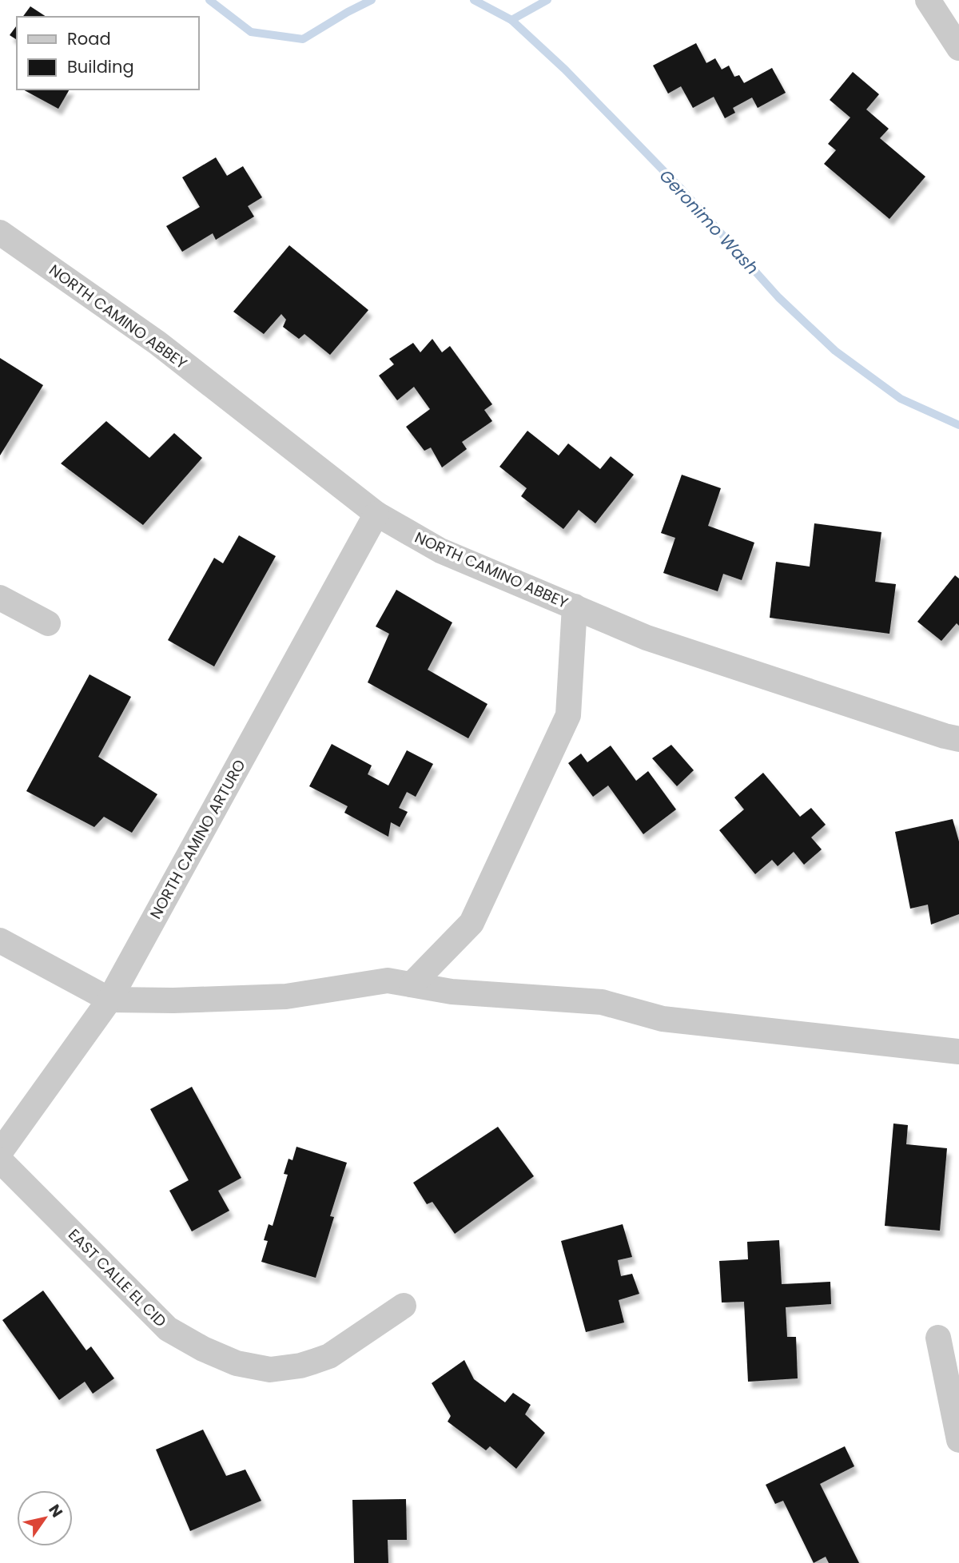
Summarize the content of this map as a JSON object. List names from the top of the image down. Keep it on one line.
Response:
{"streets":{"street":["NORTH CAMINO ABBEY","NORTH CAMINO ARTURO","EAST CALLE EL CID"]},"crossings":[["NORTH CAMINO ABBEY","NORTH CAMINO ARTURO"]],"water":["Geronimo Wash"],"legend":["Road","Building"],"north":"top right"}
